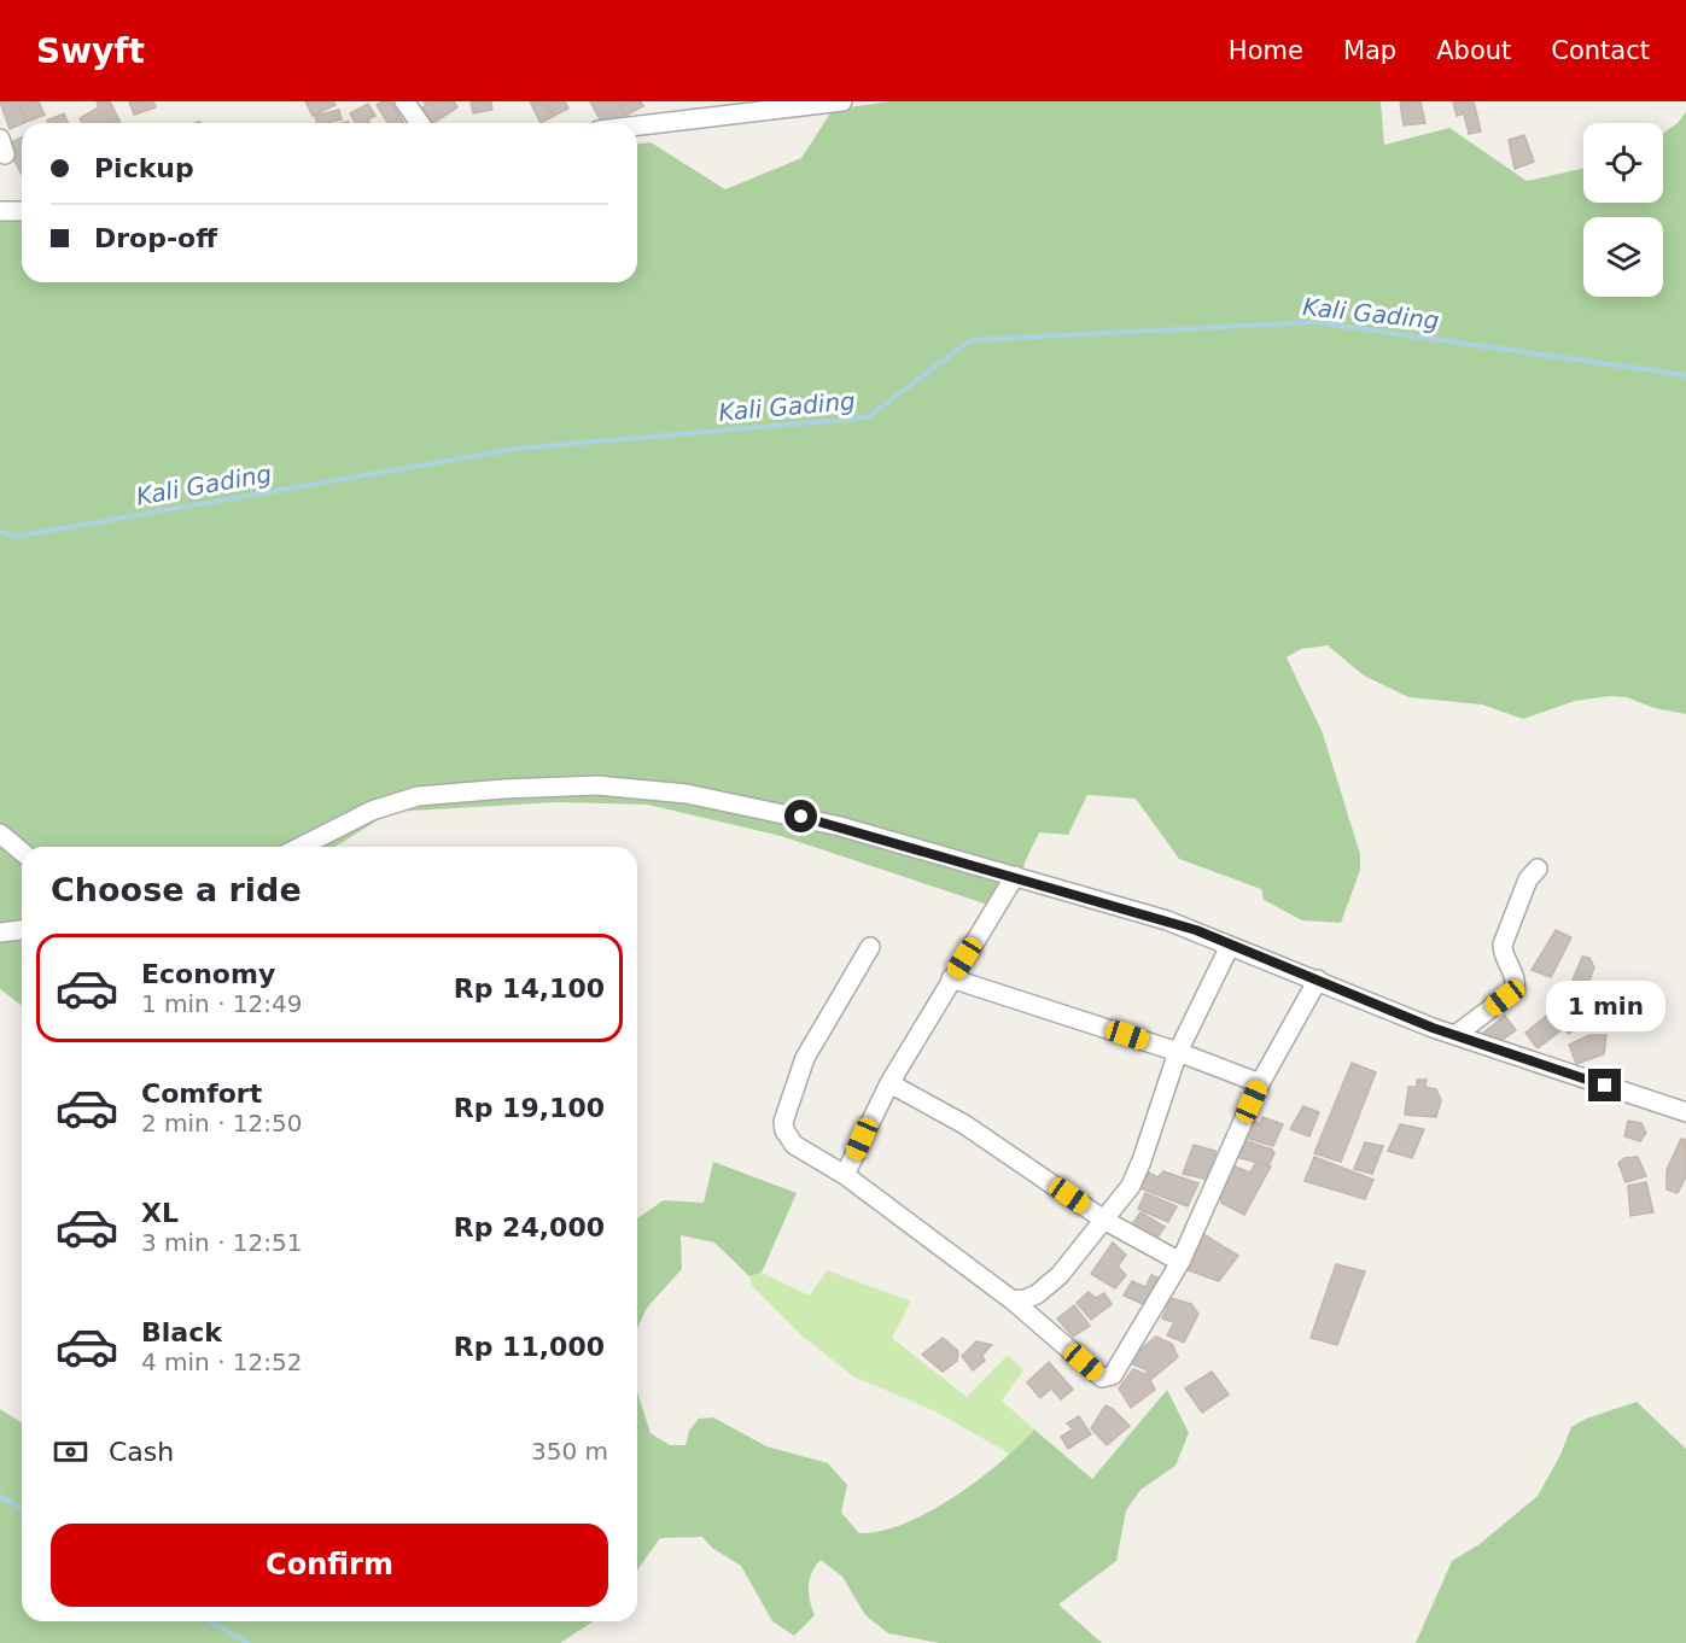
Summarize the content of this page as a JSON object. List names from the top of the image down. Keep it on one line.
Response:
{"water":["Kali Gading"],"page":{"header":"Swyft","nav":["Home","Map","About","Contact"],"banner":["Pickup","Drop-off"],"heading":"Choose a ride","list":[{"name":"Economy","note":"1 min · 12:49","value":"Rp 14,100"},{"name":"Comfort","note":"2 min · 12:50","value":"Rp 19,100"},{"name":"XL","note":"3 min · 12:51","value":"Rp 24,000"},{"name":"Black","note":"4 min · 12:52","value":"Rp 11,000"}],"bubble":"1 min","pay":["Cash","350 m"],"buttons":"Confirm"}}
